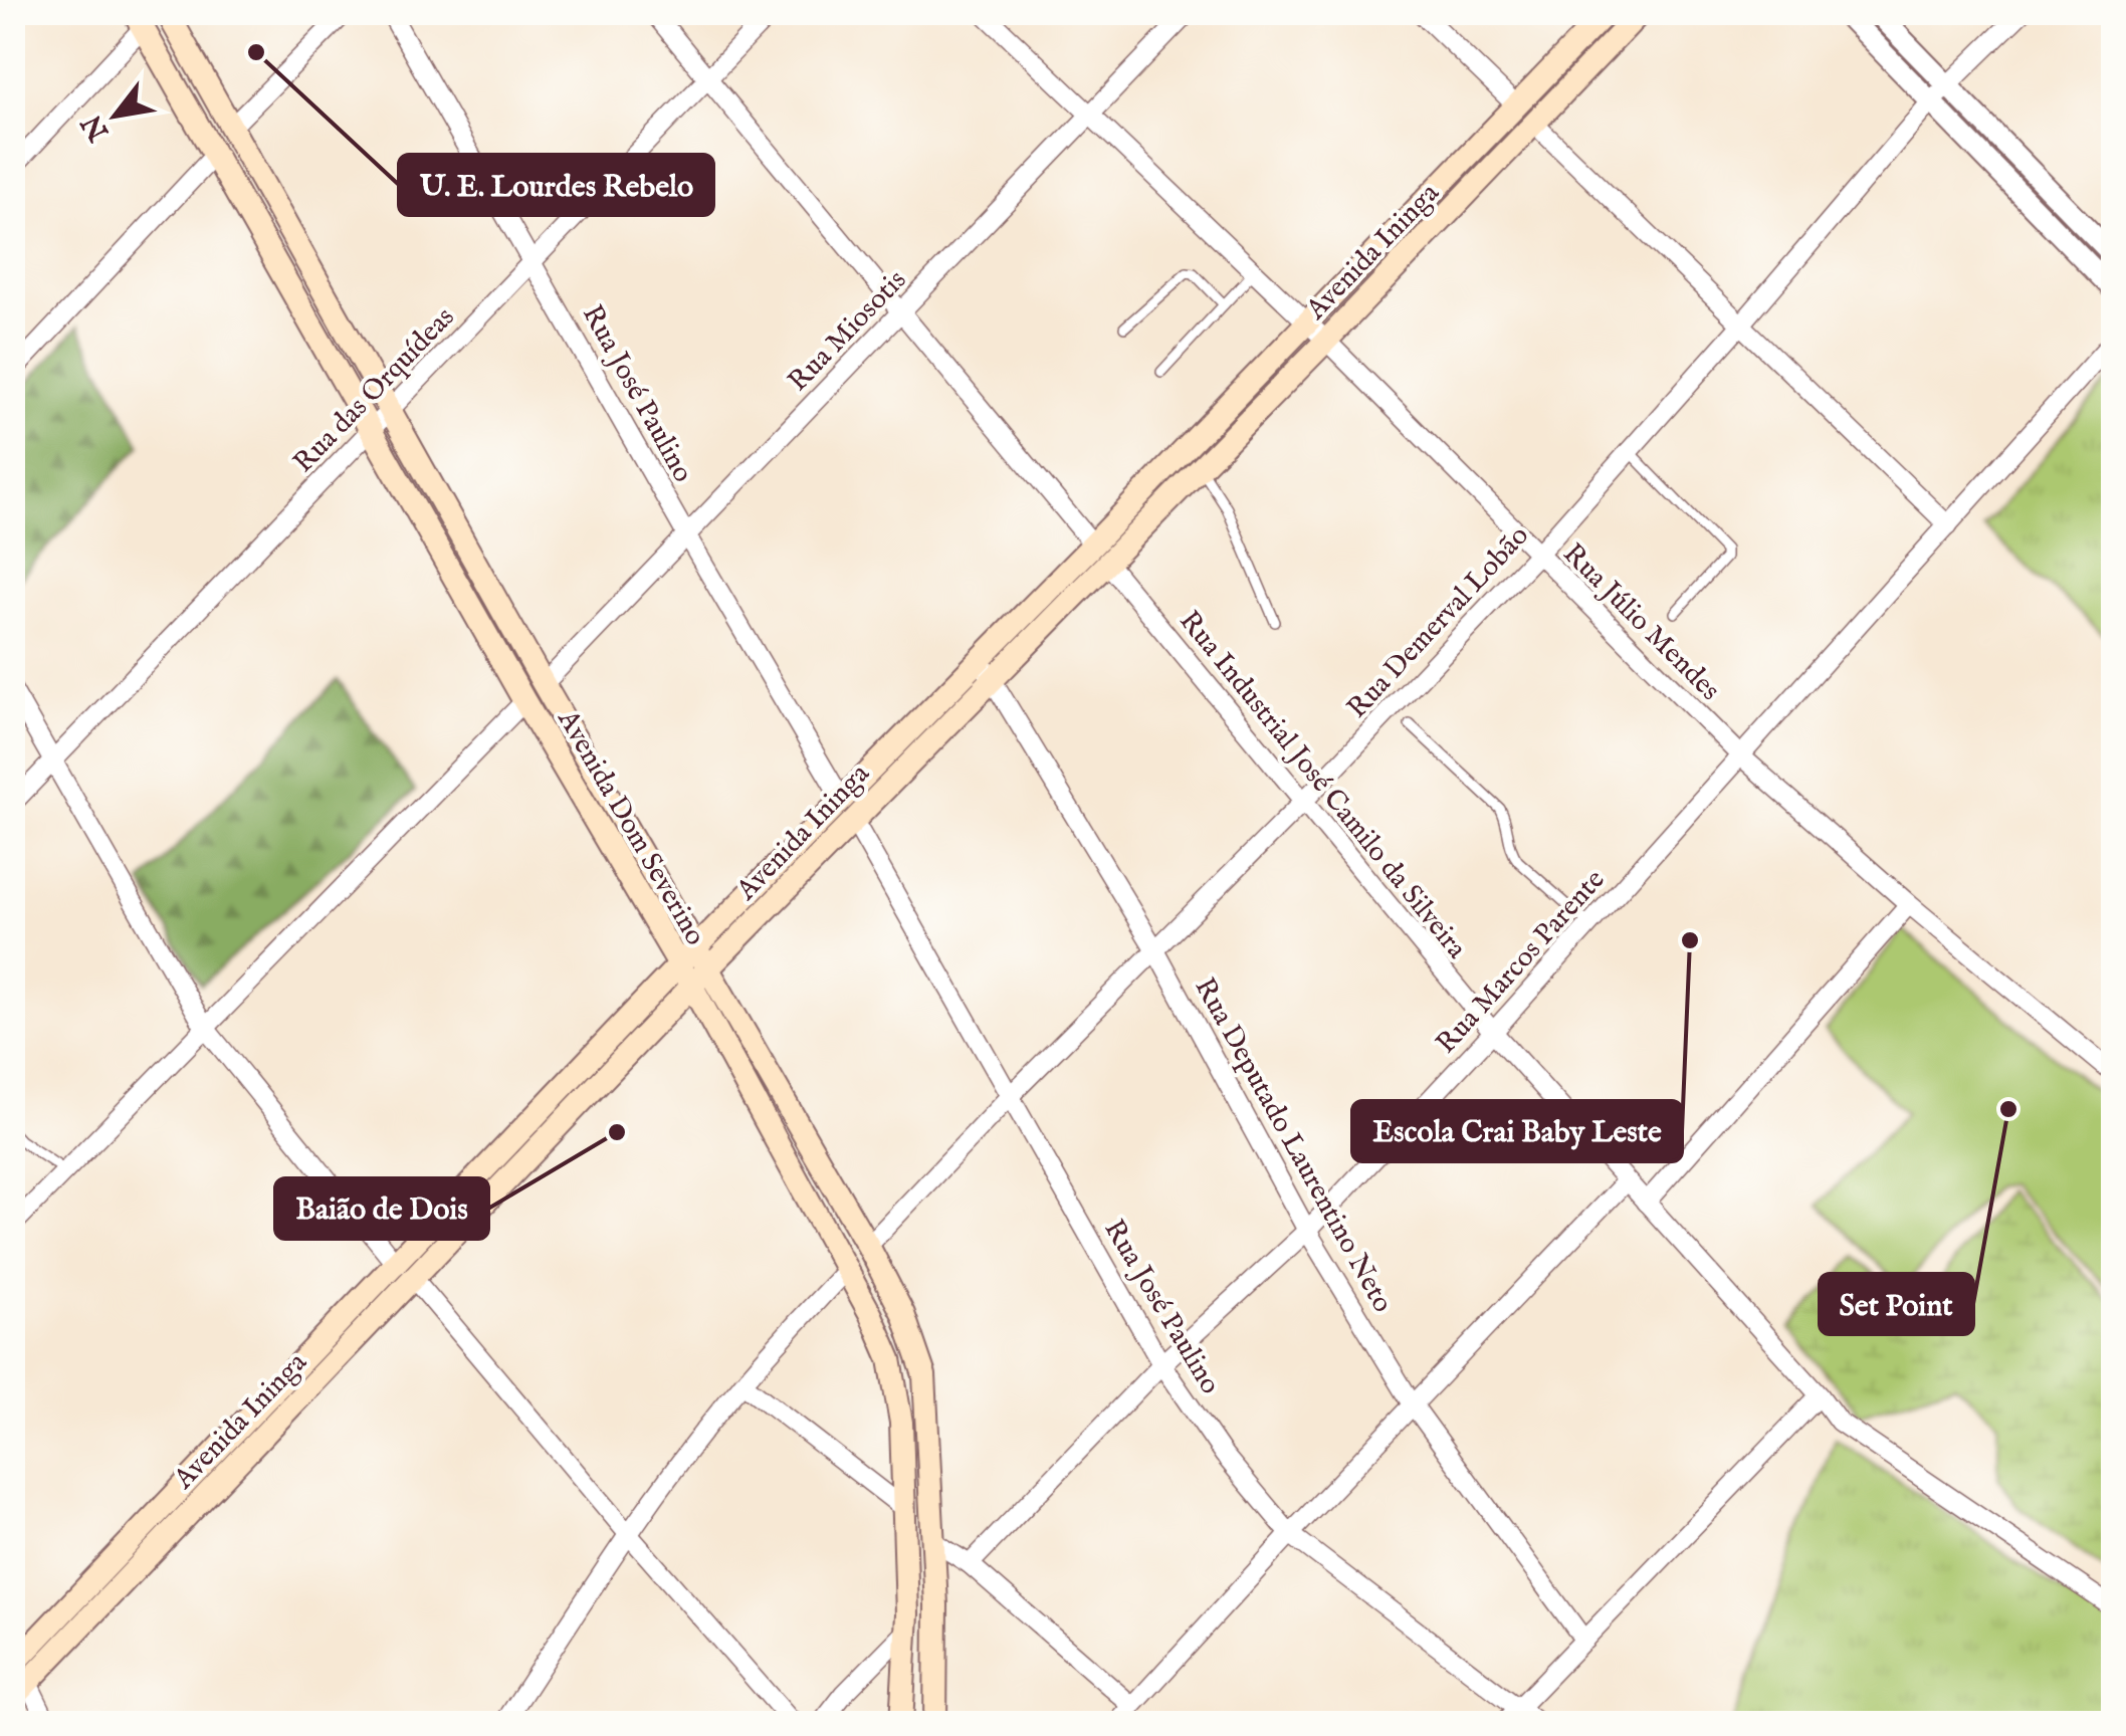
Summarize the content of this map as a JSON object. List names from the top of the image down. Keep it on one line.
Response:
{"streets":{"main road":["Avenida Ininga","Avenida Dom Severino"],"street":["Rua Miosotis","Rua das Orquídeas","Rua José Paulino","Rua Demerval Lobão","Rua Júlio Mendes","Rua Industrial José Camilo da Silveira","Rua Marcos Parente","Rua Deputado Laurentino Neto"]},"crossings":[["Avenida Ininga","Rua José Paulino"],["Avenida Ininga","Rua Júlio Mendes"],["Avenida Ininga","Rua Industrial José Camilo da Silveira"],["Avenida Ininga","Avenida Dom Severino"],["Avenida Ininga","Rua Deputado Laurentino Neto"],["Rua Miosotis","Rua José Paulino"],["Rua Miosotis","Rua Júlio Mendes"],["Rua Miosotis","Rua Industrial José Camilo da Silveira"],["Rua Miosotis","Avenida Dom Severino"],["Rua das Orquídeas","Rua José Paulino"],["Rua das Orquídeas","Rua Industrial José Camilo da Silveira"],["Rua das Orquídeas","Avenida Dom Severino"],["Rua José Paulino","Rua Demerval Lobão"],["Rua José Paulino","Rua Marcos Parente"],["Rua Demerval Lobão","Rua Júlio Mendes"],["Rua Demerval Lobão","Rua Industrial José Camilo da Silveira"],["Rua Demerval Lobão","Avenida Dom Severino"],["Rua Demerval Lobão","Rua Deputado Laurentino Neto"],["Rua Júlio Mendes","Rua Marcos Parente"],["Rua Industrial José Camilo da Silveira","Rua Marcos Parente"],["Rua Marcos Parente","Rua Deputado Laurentino Neto"]],"places":["U. E. Lourdes Rebelo","Escola Crai Baby Leste","Set Point","Baião de Dois"],"north":"bottom left"}
